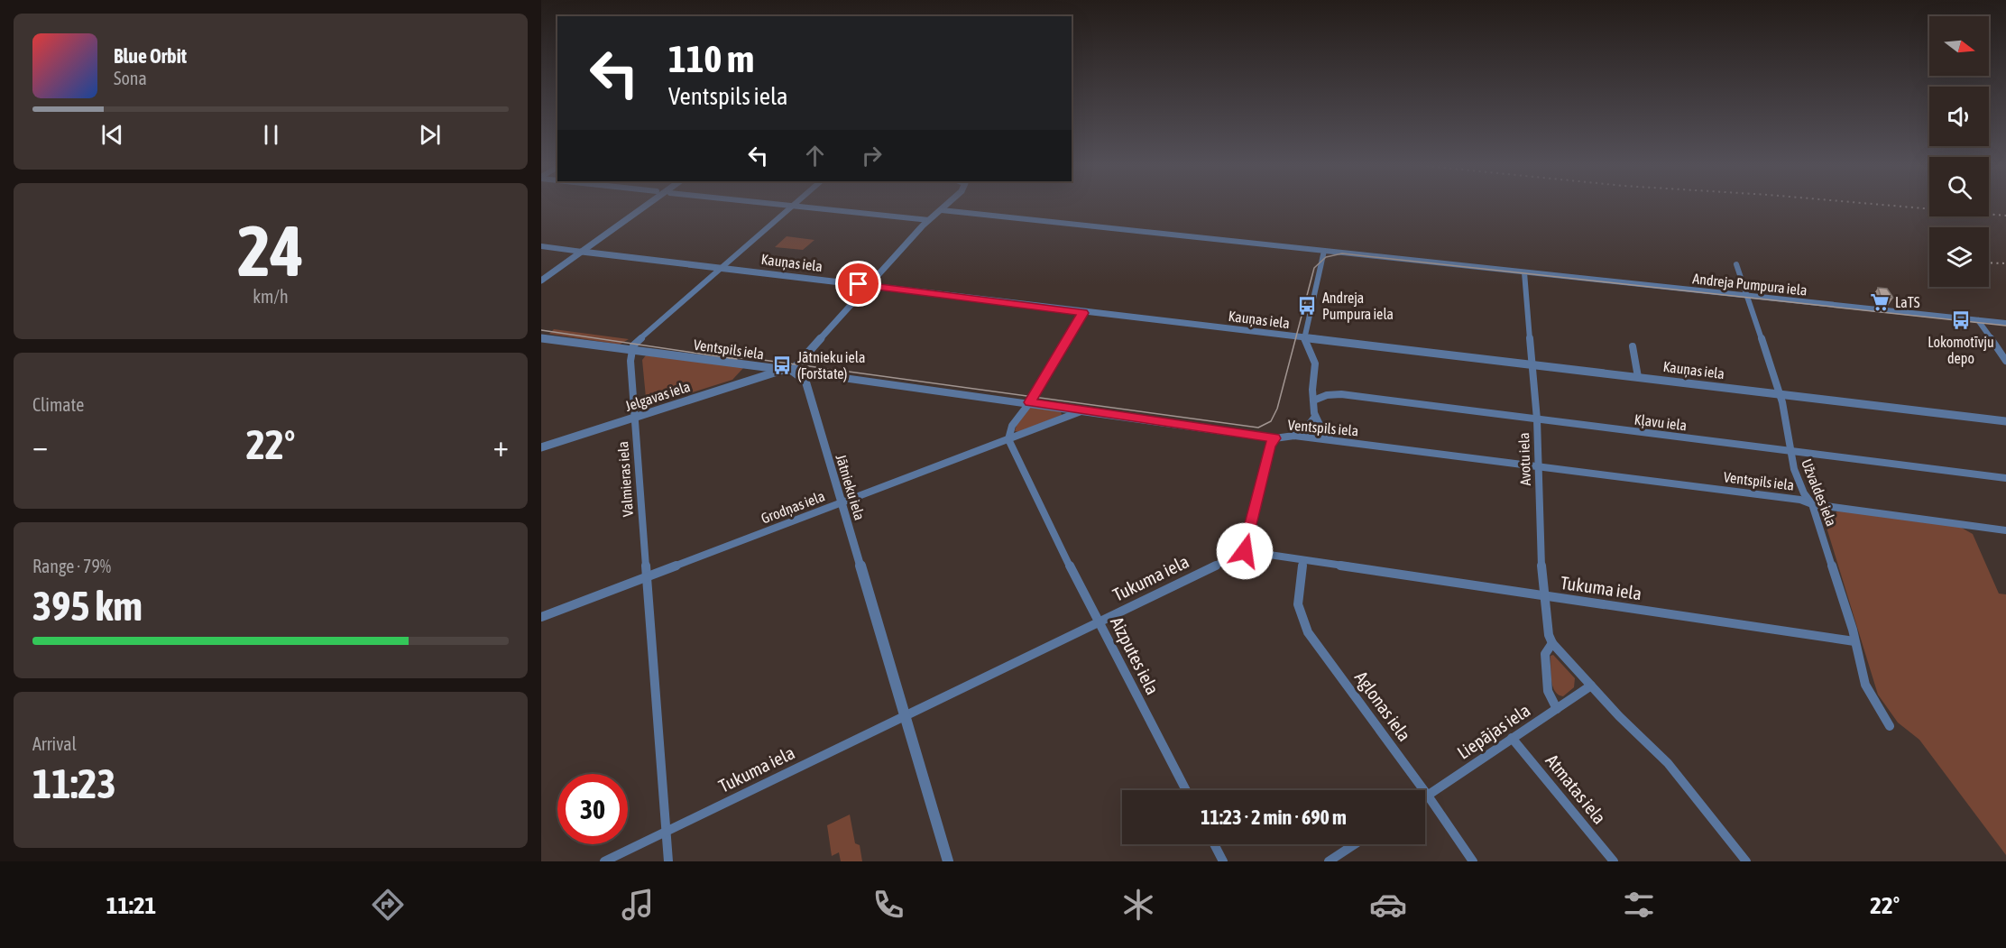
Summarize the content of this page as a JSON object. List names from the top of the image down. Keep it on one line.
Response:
{"streets":{"street":["Kauņas iela","Andreja Pumpura iela","Ventspils iela","Jelgavas iela","Kļavu iela","Avotu iela","Valmieras iela","Jātnieku iela","Užvaldes iela","Grodņas iela","Tukuma iela","Aizputes iela","Aglonas iela","Liepājas iela","Atmatas iela"]},"crossings":[["Kauņas iela","Avotu iela"],["Kauņas iela","Užvaldes iela"],["Andreja Pumpura iela","Avotu iela"],["Andreja Pumpura iela","Užvaldes iela"],["Ventspils iela","Jelgavas iela"],["Ventspils iela","Avotu iela"],["Ventspils iela","Valmieras iela"],["Ventspils iela","Jātnieku iela"],["Ventspils iela","Užvaldes iela"],["Ventspils iela","Grodņas iela"],["Jelgavas iela","Valmieras iela"],["Jelgavas iela","Jātnieku iela"],["Kļavu iela","Avotu iela"],["Kļavu iela","Užvaldes iela"],["Avotu iela","Tukuma iela"],["Avotu iela","Liepājas iela"],["Valmieras iela","Grodņas iela"],["Valmieras iela","Tukuma iela"],["Jātnieku iela","Grodņas iela"],["Jātnieku iela","Tukuma iela"],["Užvaldes iela","Tukuma iela"],["Grodņas iela","Aizputes iela"],["Tukuma iela","Aizputes iela"],["Tukuma iela","Aglonas iela"],["Aglonas iela","Liepājas iela"],["Liepājas iela","Atmatas iela"]],"places":{"supermarket":["LaTS"],"bus stop":["Andreja Pumpura iela","Lokomotīvju depo","Jātnieku iela (Forštate)"]},"north":"right","page":{"turn":["110 m","Ventspils iela"],"song":["Blue Orbit","Sona"],"tile":[["24","km/h"],"Climate",["Range · 79%","395 km"],["Arrival","11:23"]],"heat":["−","22°","+"],"limit":"30","trip":"11:23 · 2 min · 690 m","tabs":["11:21","22°"]}}
